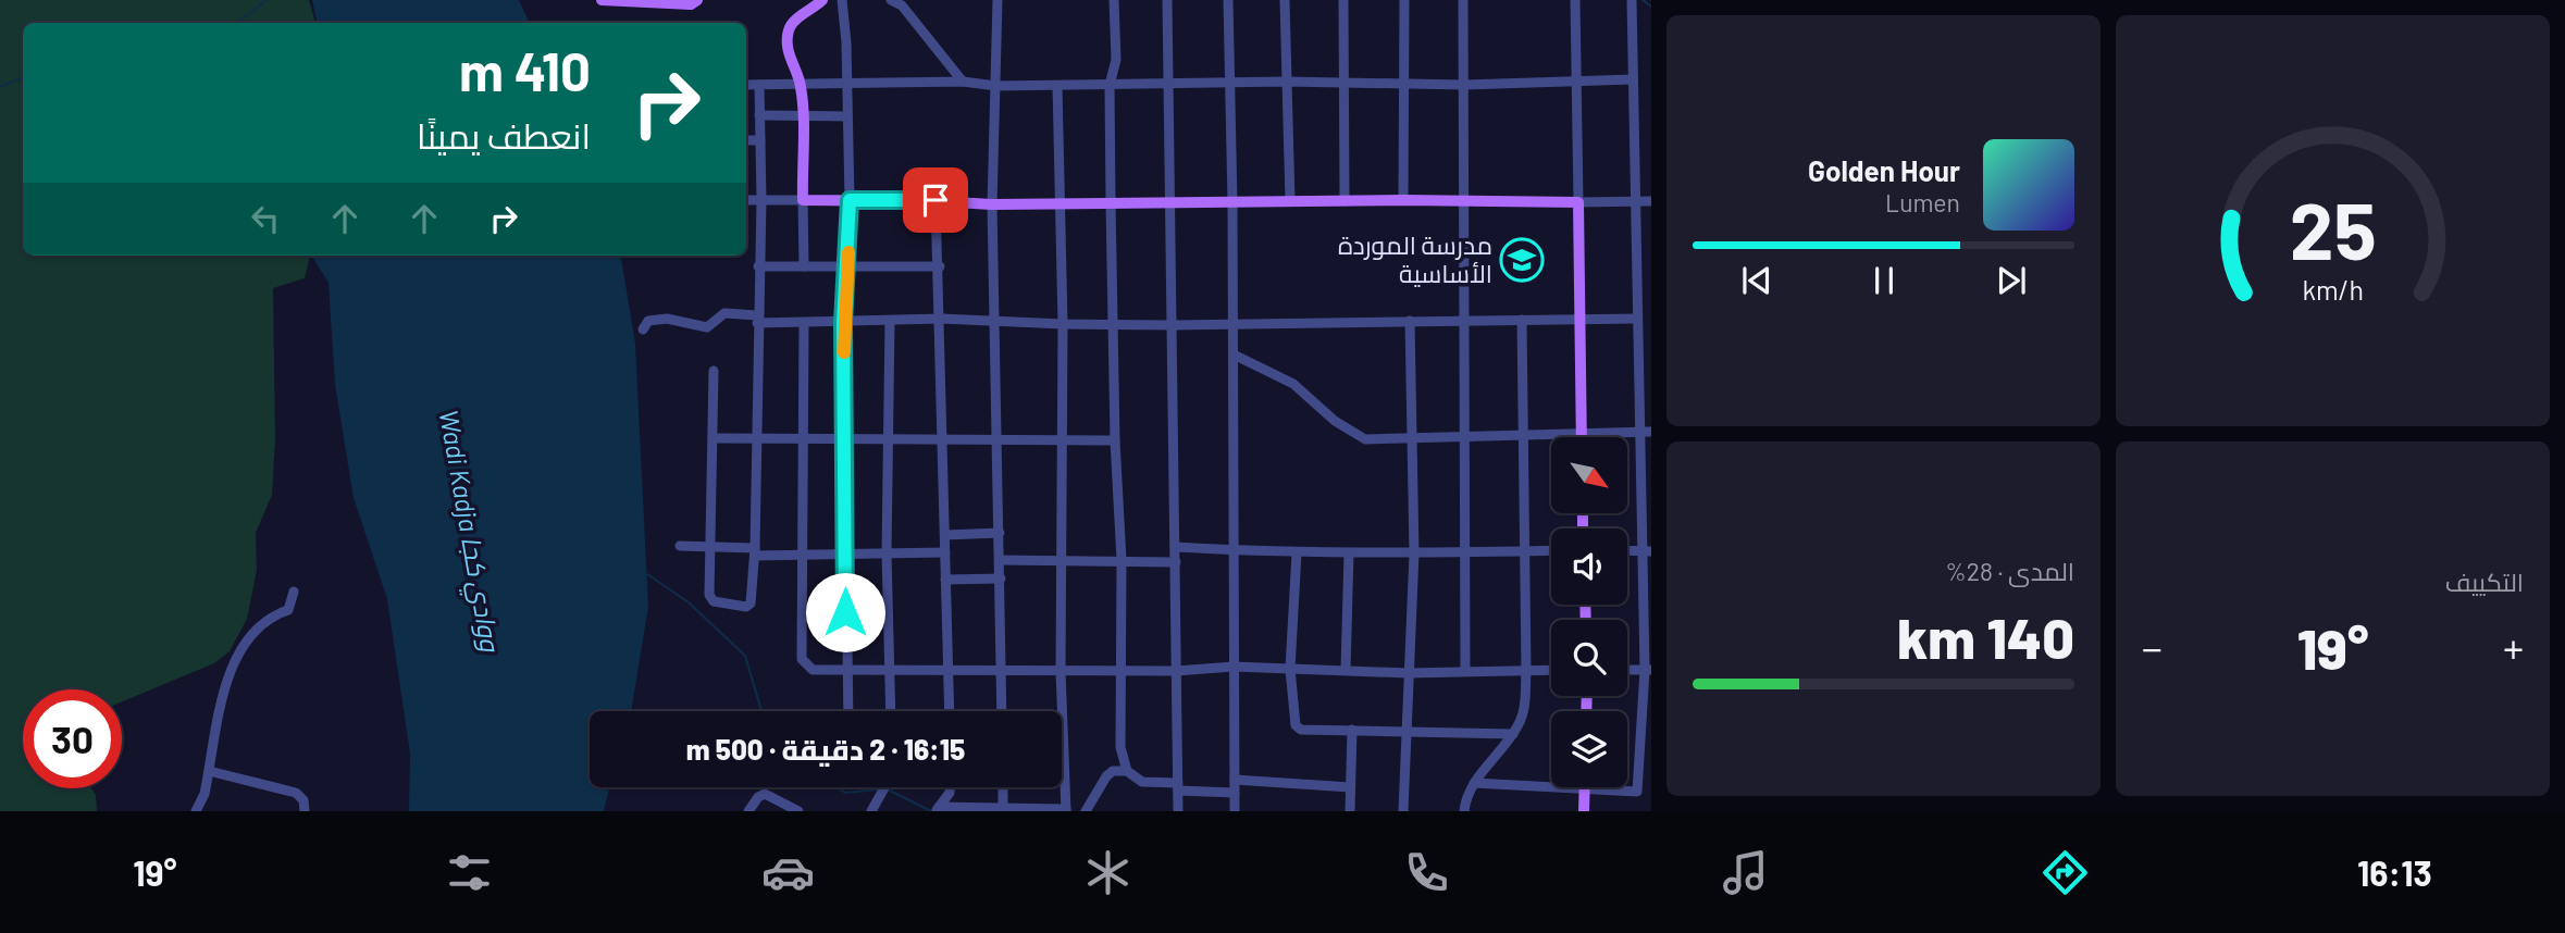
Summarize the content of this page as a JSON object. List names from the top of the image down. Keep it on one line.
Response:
{"water":["Wadi Kadja ووادي كجا"],"places":{"school or university":["مدرسة الموردة الأساسية"]},"north":"bottom right","page":{"turn":["410 m","انعطف يمينًا"],"song":["Golden Hour","Lumen"],"tile":["التكييف",["المدى · 28%","140 km"]],"heat":["−","19°","+"],"limit":"30","trip":"16:15 · 2 دقيقة · 500 m","tabs":["16:13","19°"],"gauge":["25","km/h"]}}
